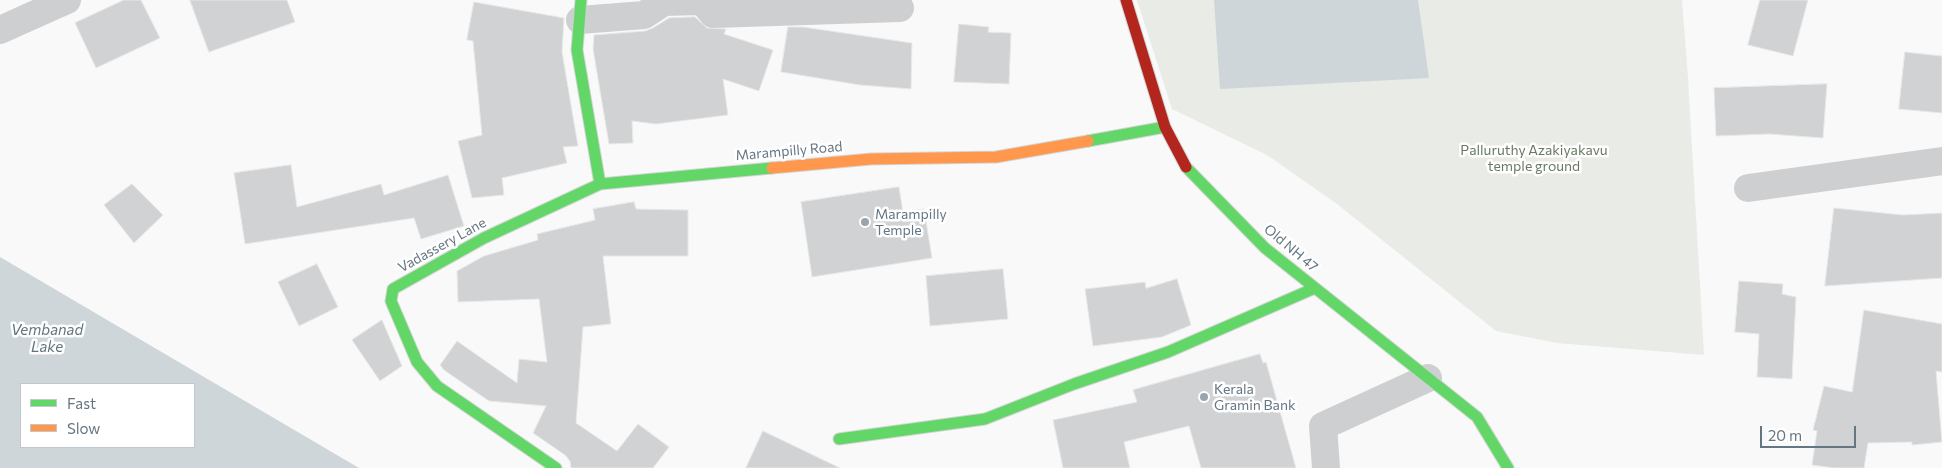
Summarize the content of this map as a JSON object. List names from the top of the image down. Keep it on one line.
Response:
{"streets":{"street":["Marampilly Road","Vadassery Lane","Old NH 47"]},"crossings":[["Marampilly Road","Vadassery Lane"],["Marampilly Road","Old NH 47"]],"water":["Vembanad Lake"],"parks":["Palluruthy Azakiyakavu temple ground"],"places":["Marampilly Temple","Kerala Gramin Bank"],"legend":["Fast","Slow"],"scale_bar":"20 m"}
